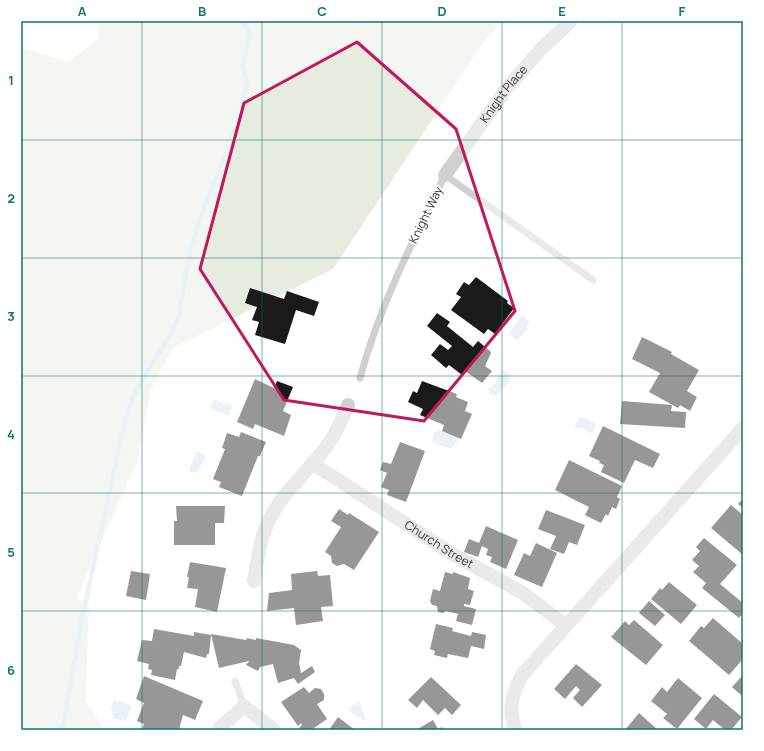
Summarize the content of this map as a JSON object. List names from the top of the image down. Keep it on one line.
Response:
{"streets":{"street":["Knight Place","Church Street"],"lane":["Knight Way"]},"crossings":[["Knight Place","Knight Way"]],"grid":{"columns":["A","B","C","D","E","F"],"rows":["1","2","3","4","5","6"]}}
